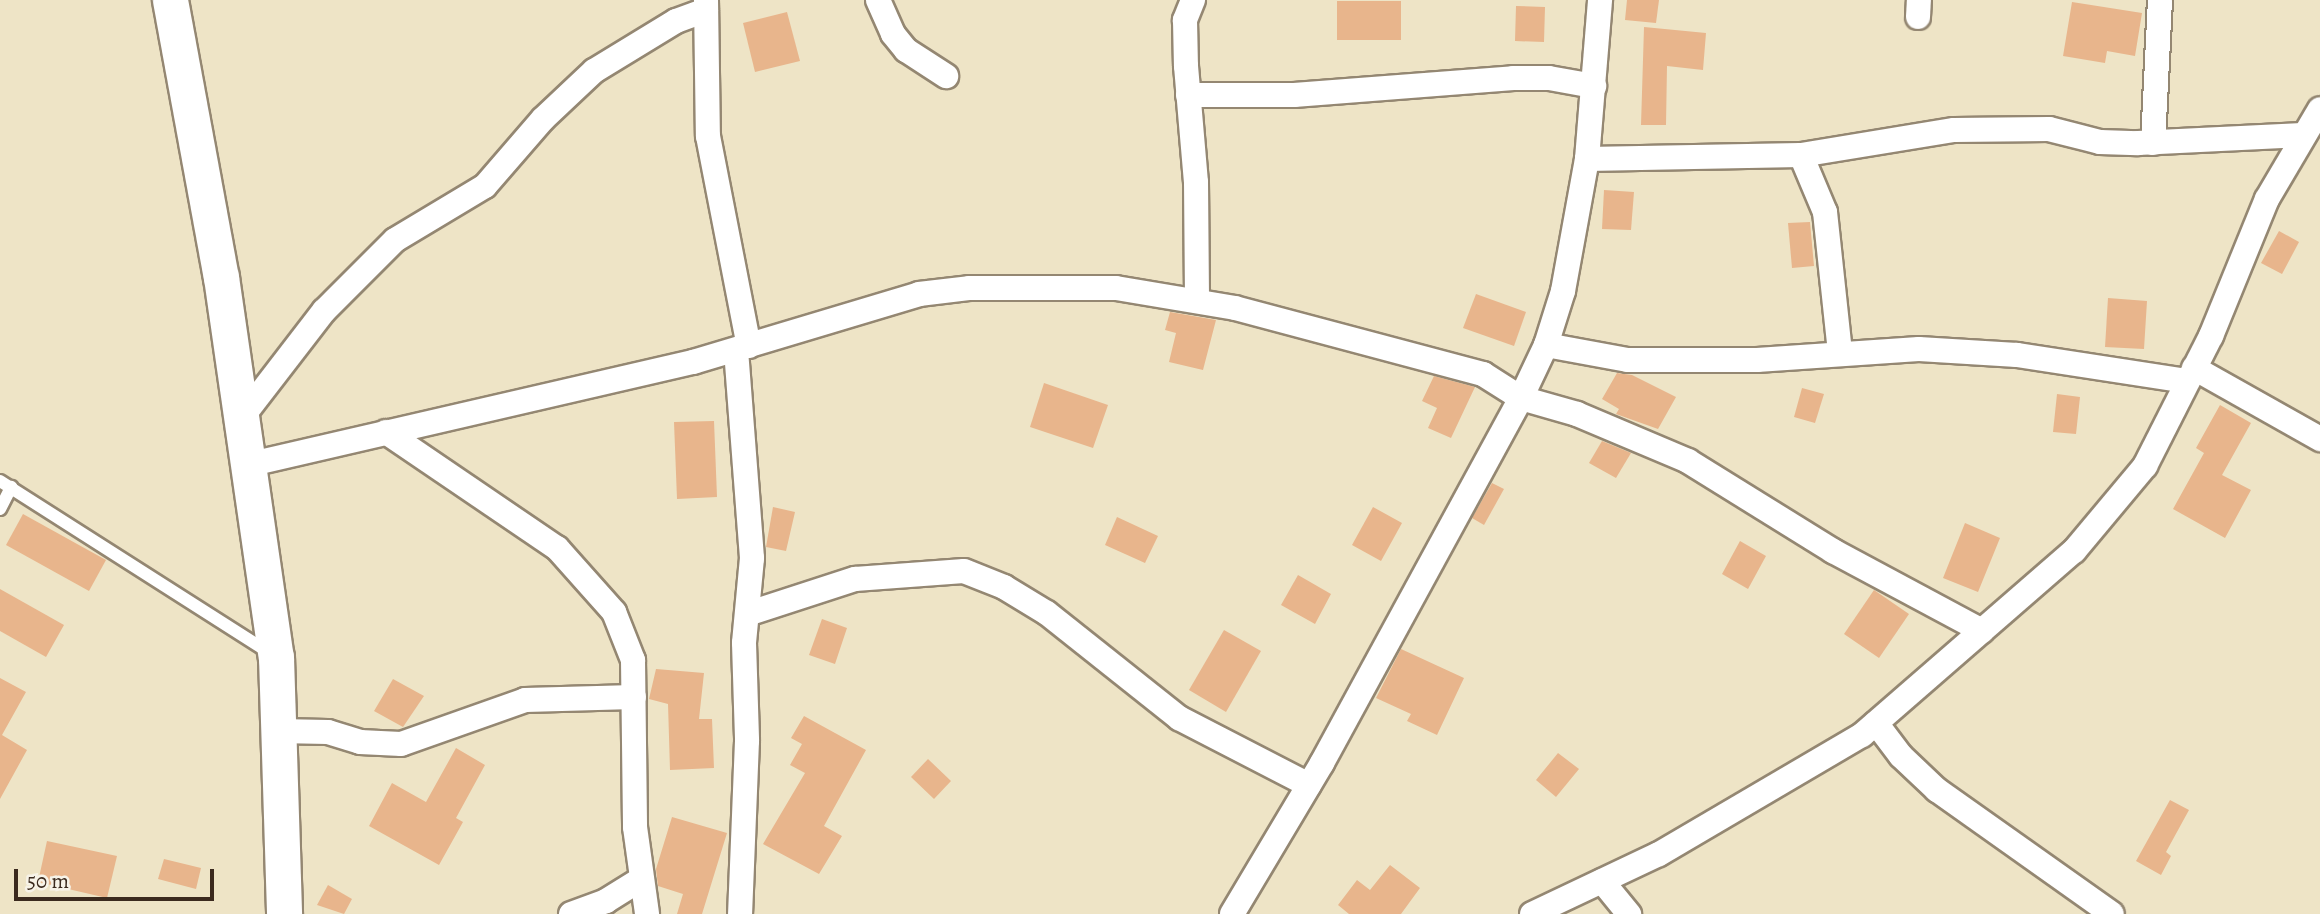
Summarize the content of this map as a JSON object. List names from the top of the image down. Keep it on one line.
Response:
{"scale_bar":"50 m"}
